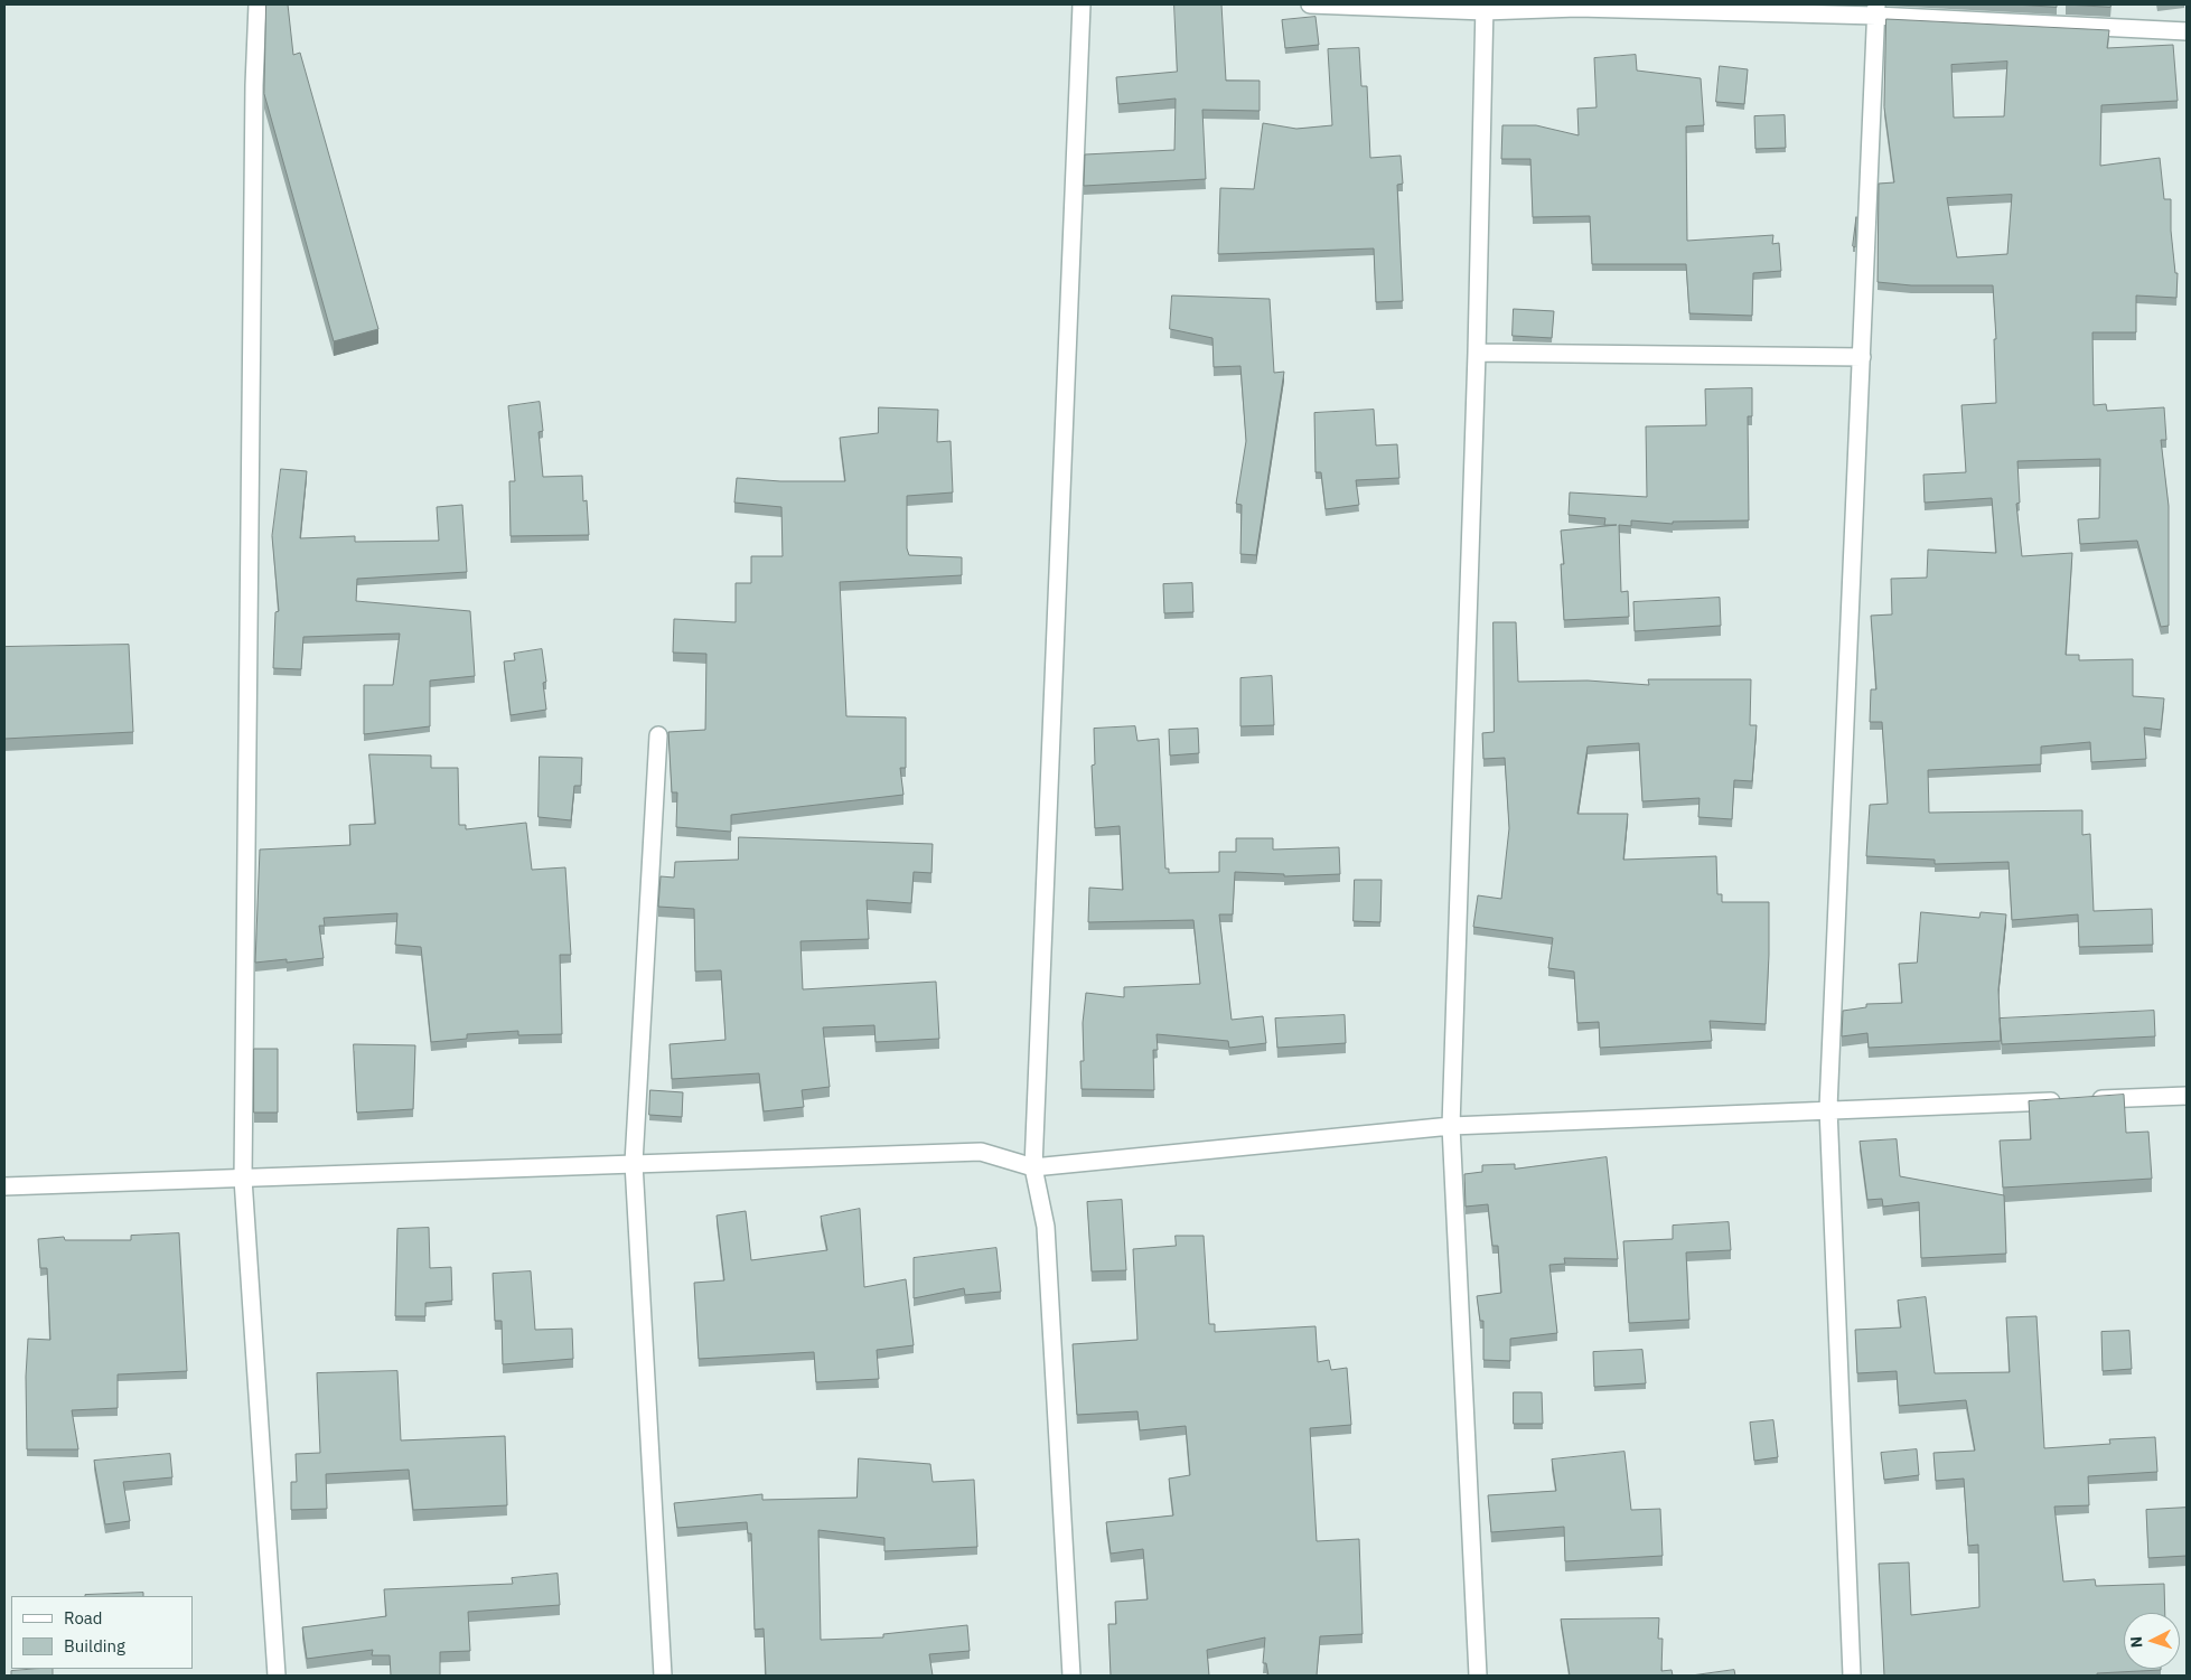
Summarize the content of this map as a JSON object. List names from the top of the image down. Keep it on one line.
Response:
{"legend":["Road","Building"],"north":"left"}
